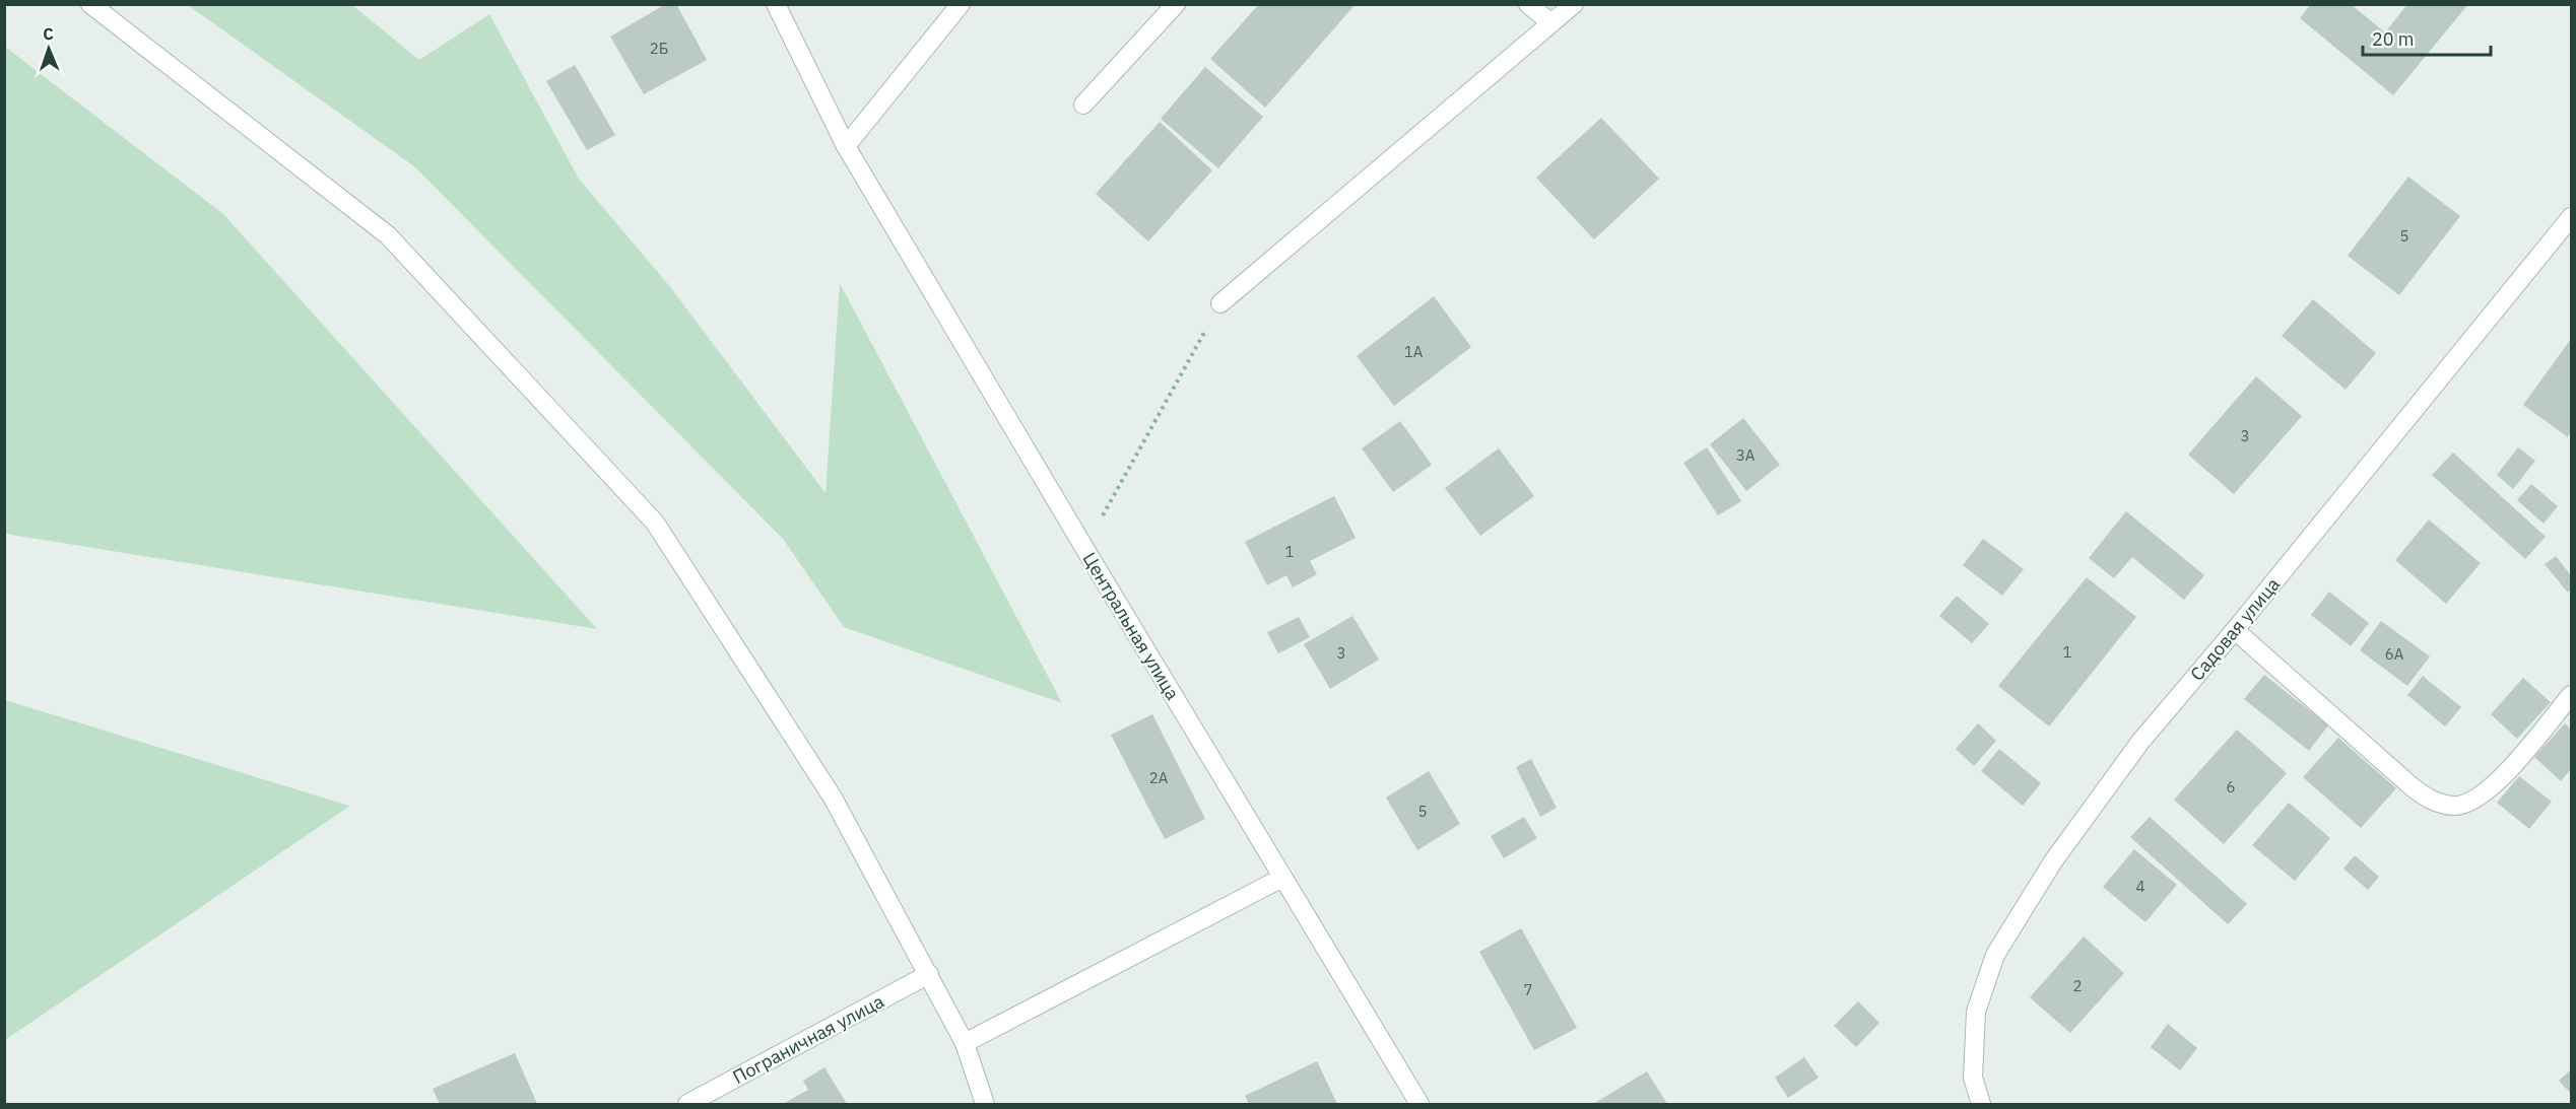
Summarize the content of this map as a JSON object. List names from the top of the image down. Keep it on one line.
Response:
{"streets":{"street":["Центральная улица","Садовая улица","Пограничная улица"]},"house_numbers":["2Б","5","1А","3","3А","1","1","3","6А","2А","6","5","4","2","7"],"scale_bar":"20 m","north":"top"}
